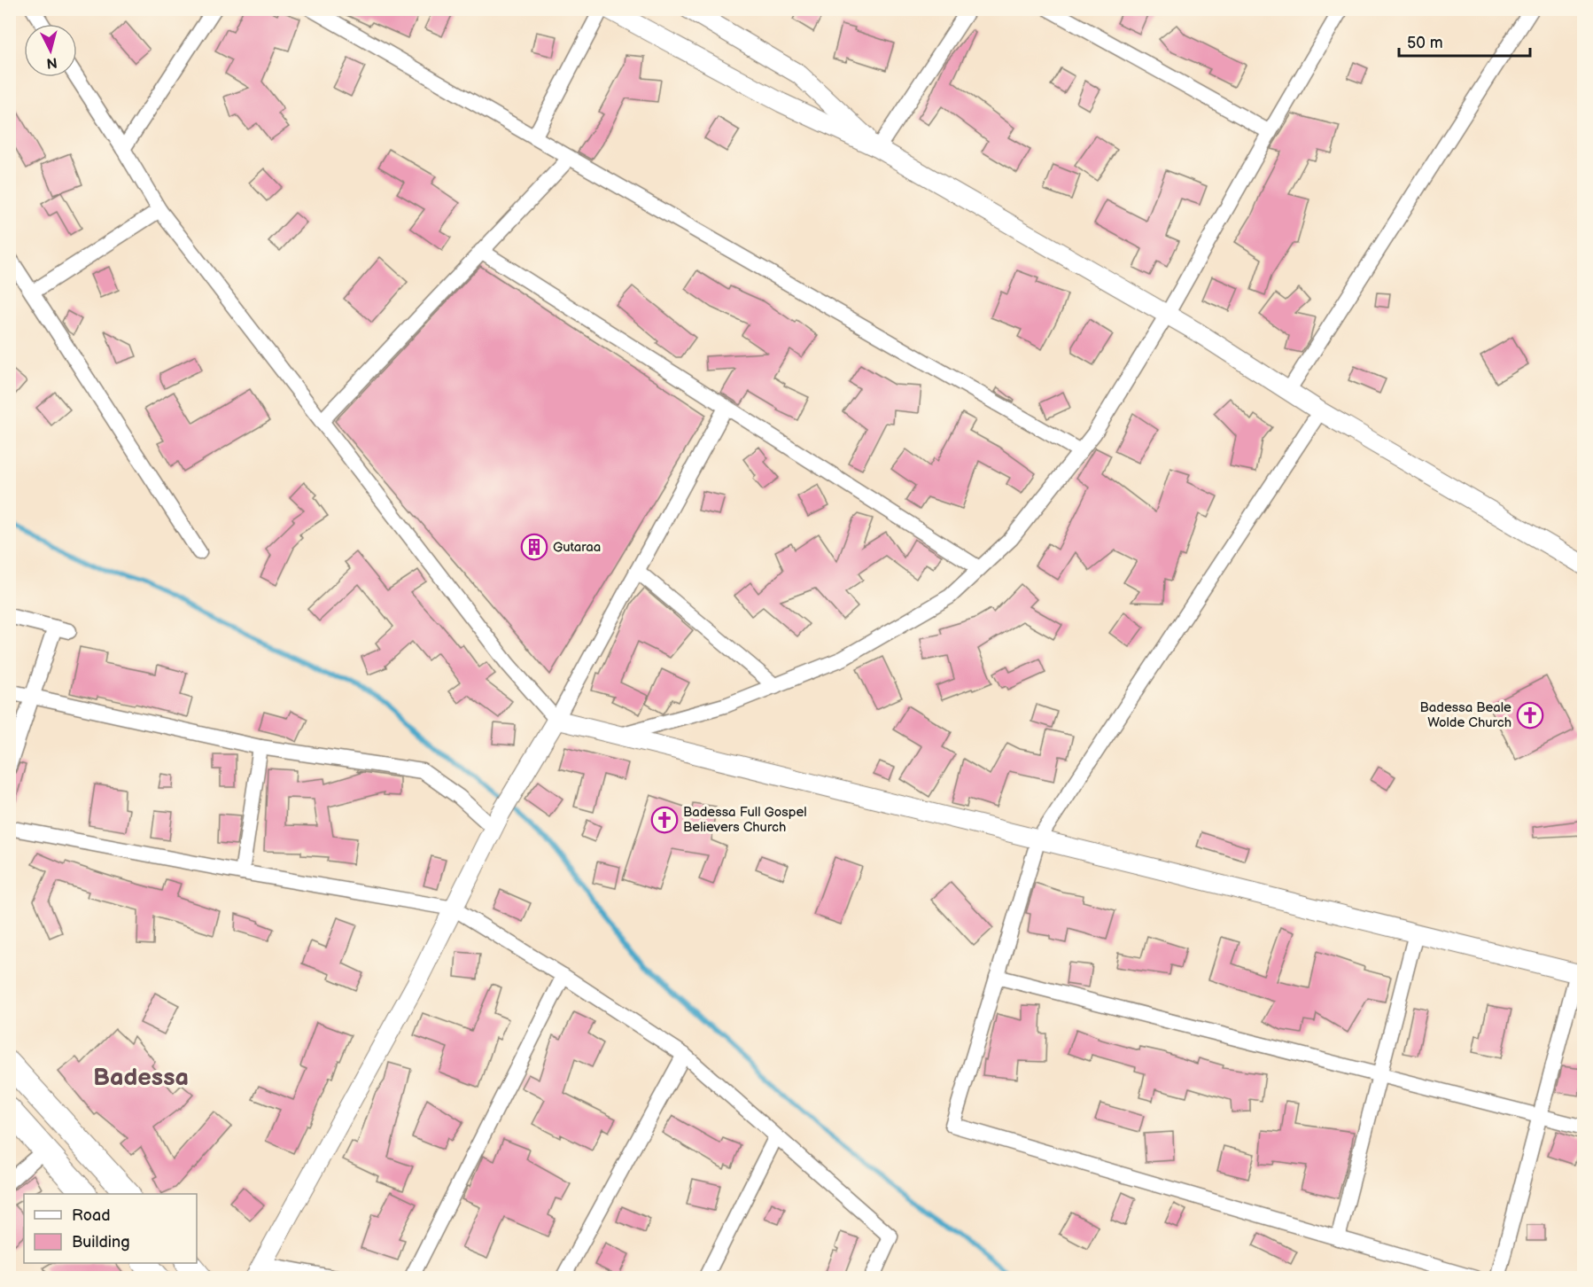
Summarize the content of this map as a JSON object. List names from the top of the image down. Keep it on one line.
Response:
{"districts":["Badessa"],"places":{"building":["Gutaraa"],"church":["Badessa Beale Wolde Church","Badessa Full Gospel Believers Church"]},"legend":["Road","Building"],"scale_bar":"50 m","north":"bottom"}
